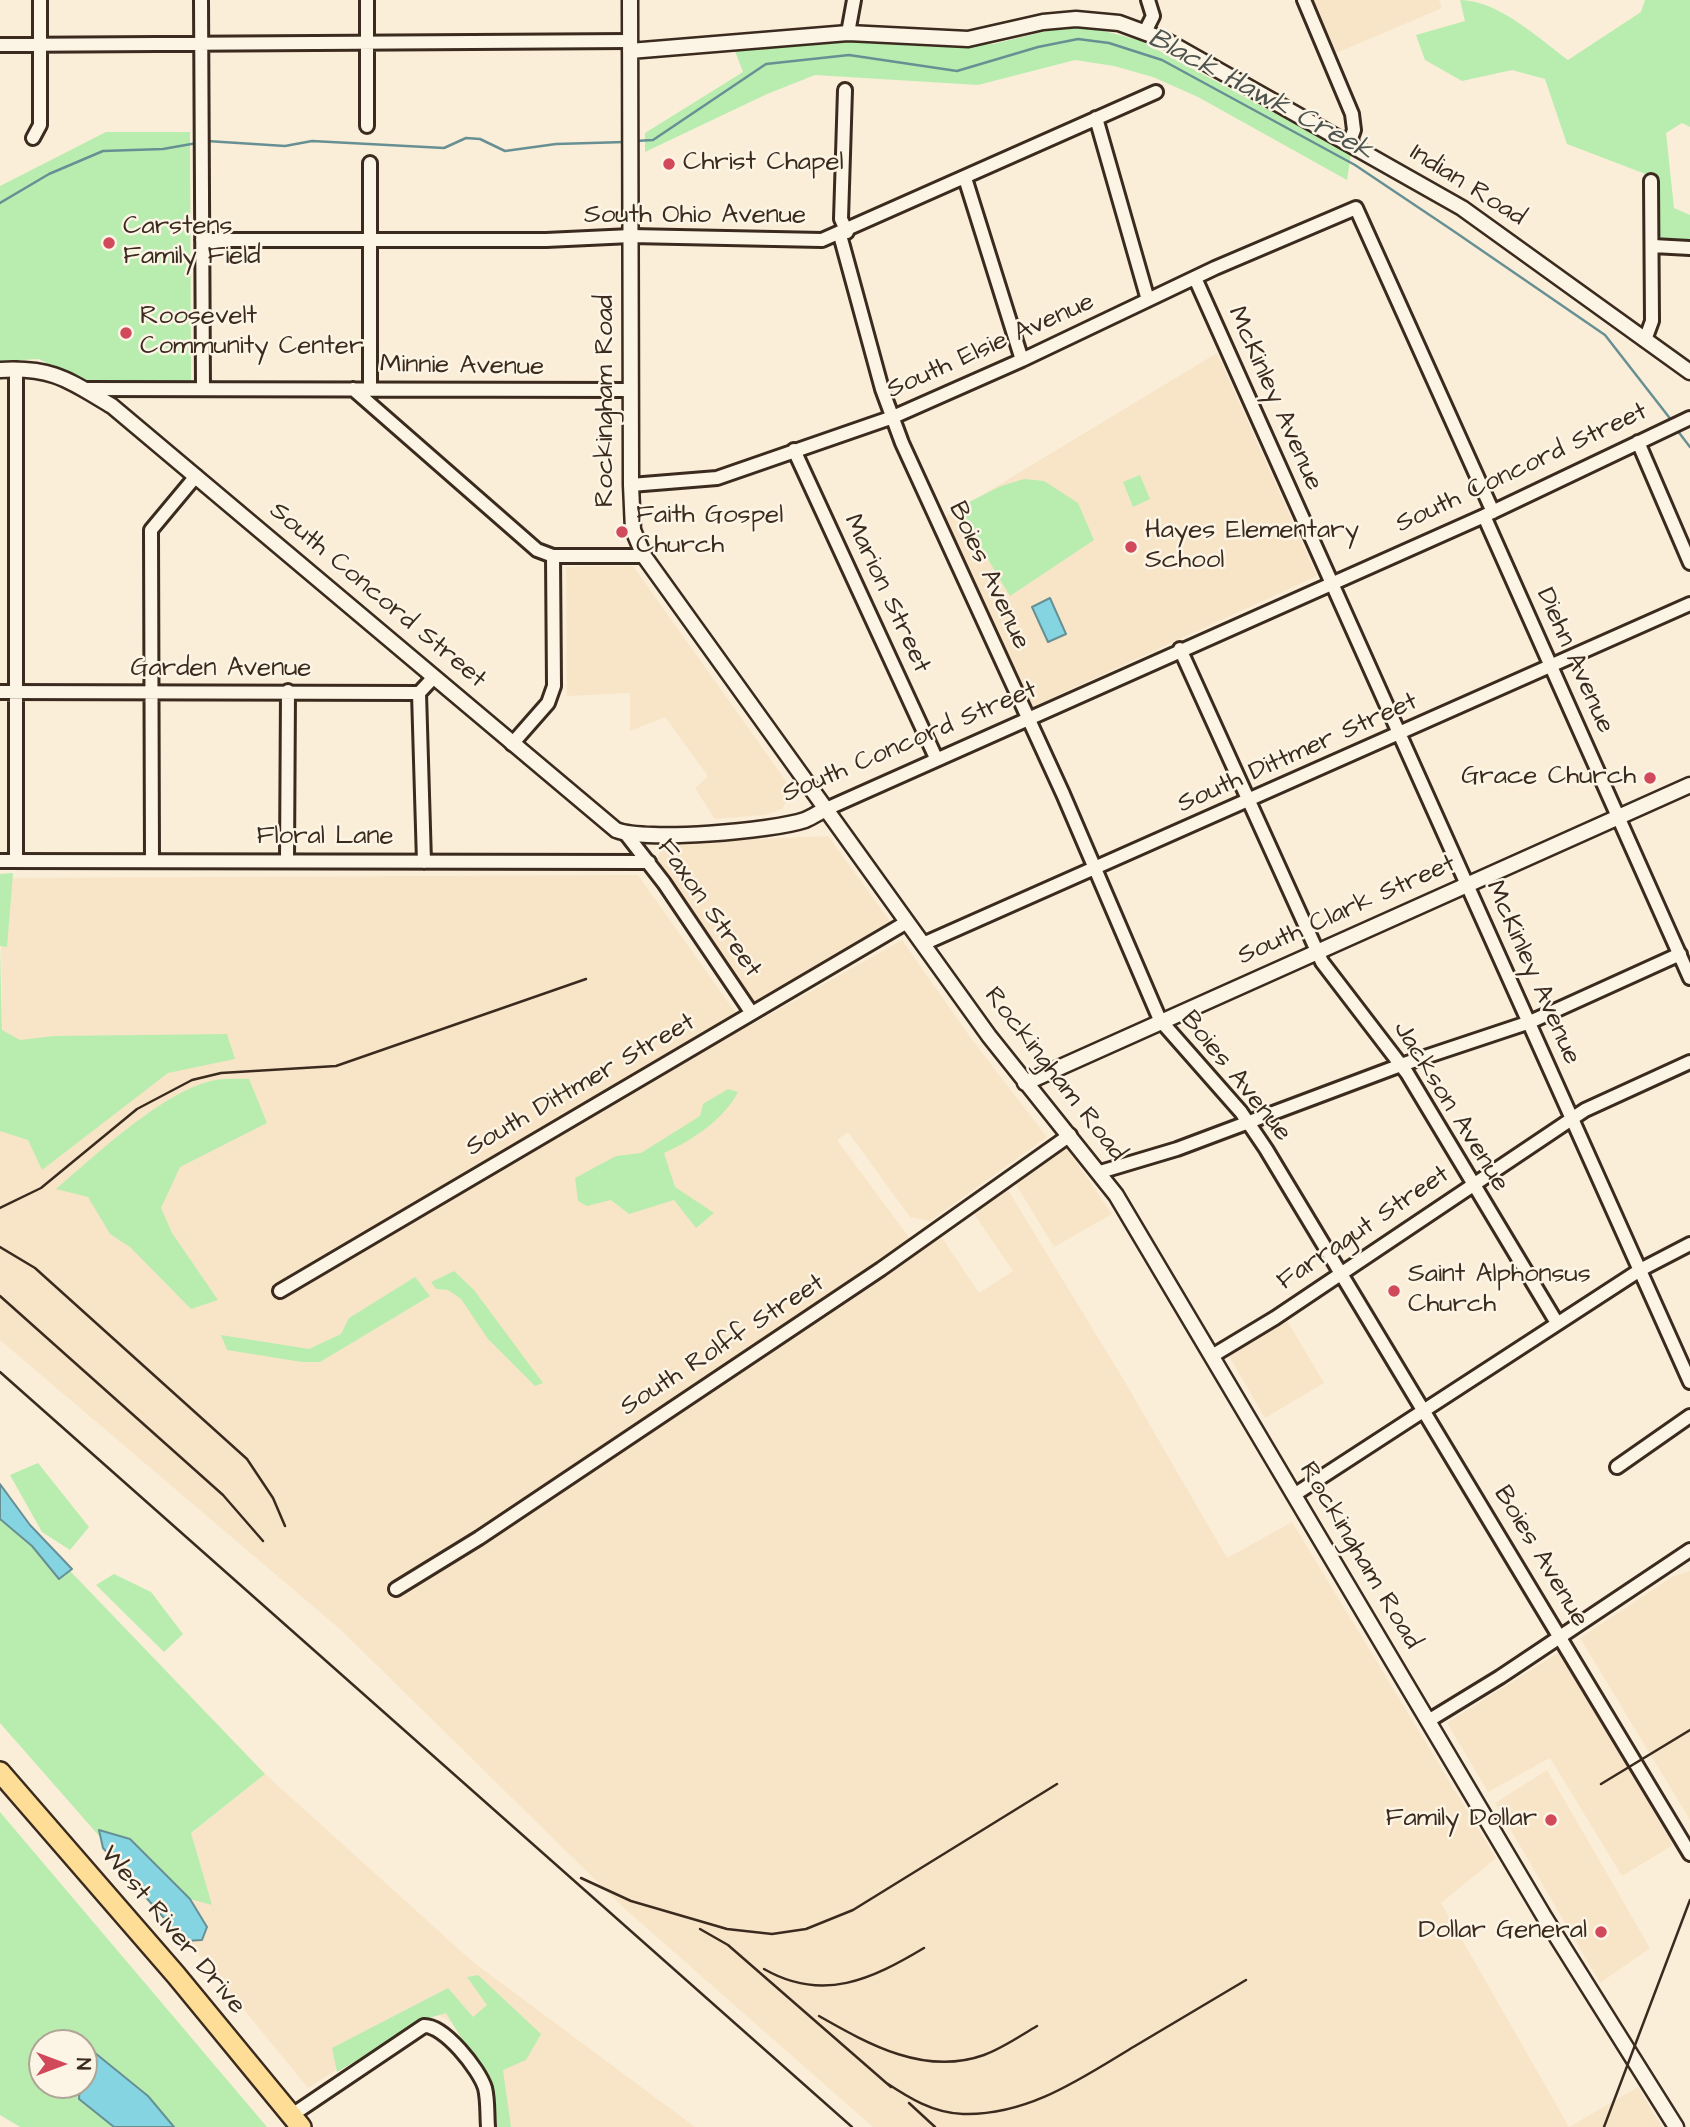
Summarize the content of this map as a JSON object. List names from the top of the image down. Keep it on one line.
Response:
{"streets":{"main road":["West River Drive"],"street":["Indian Road","South Ohio Avenue","South Elsie Avenue","Minnie Avenue","McKinley Avenue","Rockingham Road","South Concord Street","Boies Avenue","Marion Street","Diehn Avenue","Garden Avenue","South Dittmer Street","Floral Lane","Faxon Street","South Clark Street","Jackson Avenue","Farragut Street","South Rolff Street"]},"crossings":[["Indian Road","Rockingham Road"],["South Ohio Avenue","Rockingham Road"],["South Ohio Avenue","Boies Avenue"],["South Elsie Avenue","McKinley Avenue"],["South Elsie Avenue","Rockingham Road"],["South Elsie Avenue","Boies Avenue"],["South Elsie Avenue","Marion Street"],["South Elsie Avenue","Diehn Avenue"],["Minnie Avenue","Rockingham Road"],["Minnie Avenue","South Concord Street"],["McKinley Avenue","South Concord Street"],["McKinley Avenue","South Dittmer Street"],["McKinley Avenue","South Clark Street"],["McKinley Avenue","Farragut Street"],["Rockingham Road","South Concord Street"],["Rockingham Road","South Dittmer Street"],["Rockingham Road","South Clark Street"],["Rockingham Road","Farragut Street"],["Rockingham Road","South Rolff Street"],["South Concord Street","Boies Avenue"],["South Concord Street","Marion Street"],["South Concord Street","Diehn Avenue"],["South Concord Street","Faxon Street"],["South Concord Street","Jackson Avenue"],["Boies Avenue","South Dittmer Street"],["Boies Avenue","South Clark Street"],["Boies Avenue","Farragut Street"],["Diehn Avenue","South Dittmer Street"],["Diehn Avenue","South Clark Street"],["South Dittmer Street","Faxon Street"],["South Dittmer Street","Jackson Avenue"],["Floral Lane","Faxon Street"],["South Clark Street","Jackson Avenue"],["Jackson Avenue","Farragut Street"]],"water":["Black Hawk Creek"],"places":["Christ Chapel","Carstens Family Field","Roosevelt Community Center","Faith Gospel Church","Hayes Elementary School","Grace Church","Saint Alphonsus Church","Family Dollar","Dollar General"],"north":"right"}
